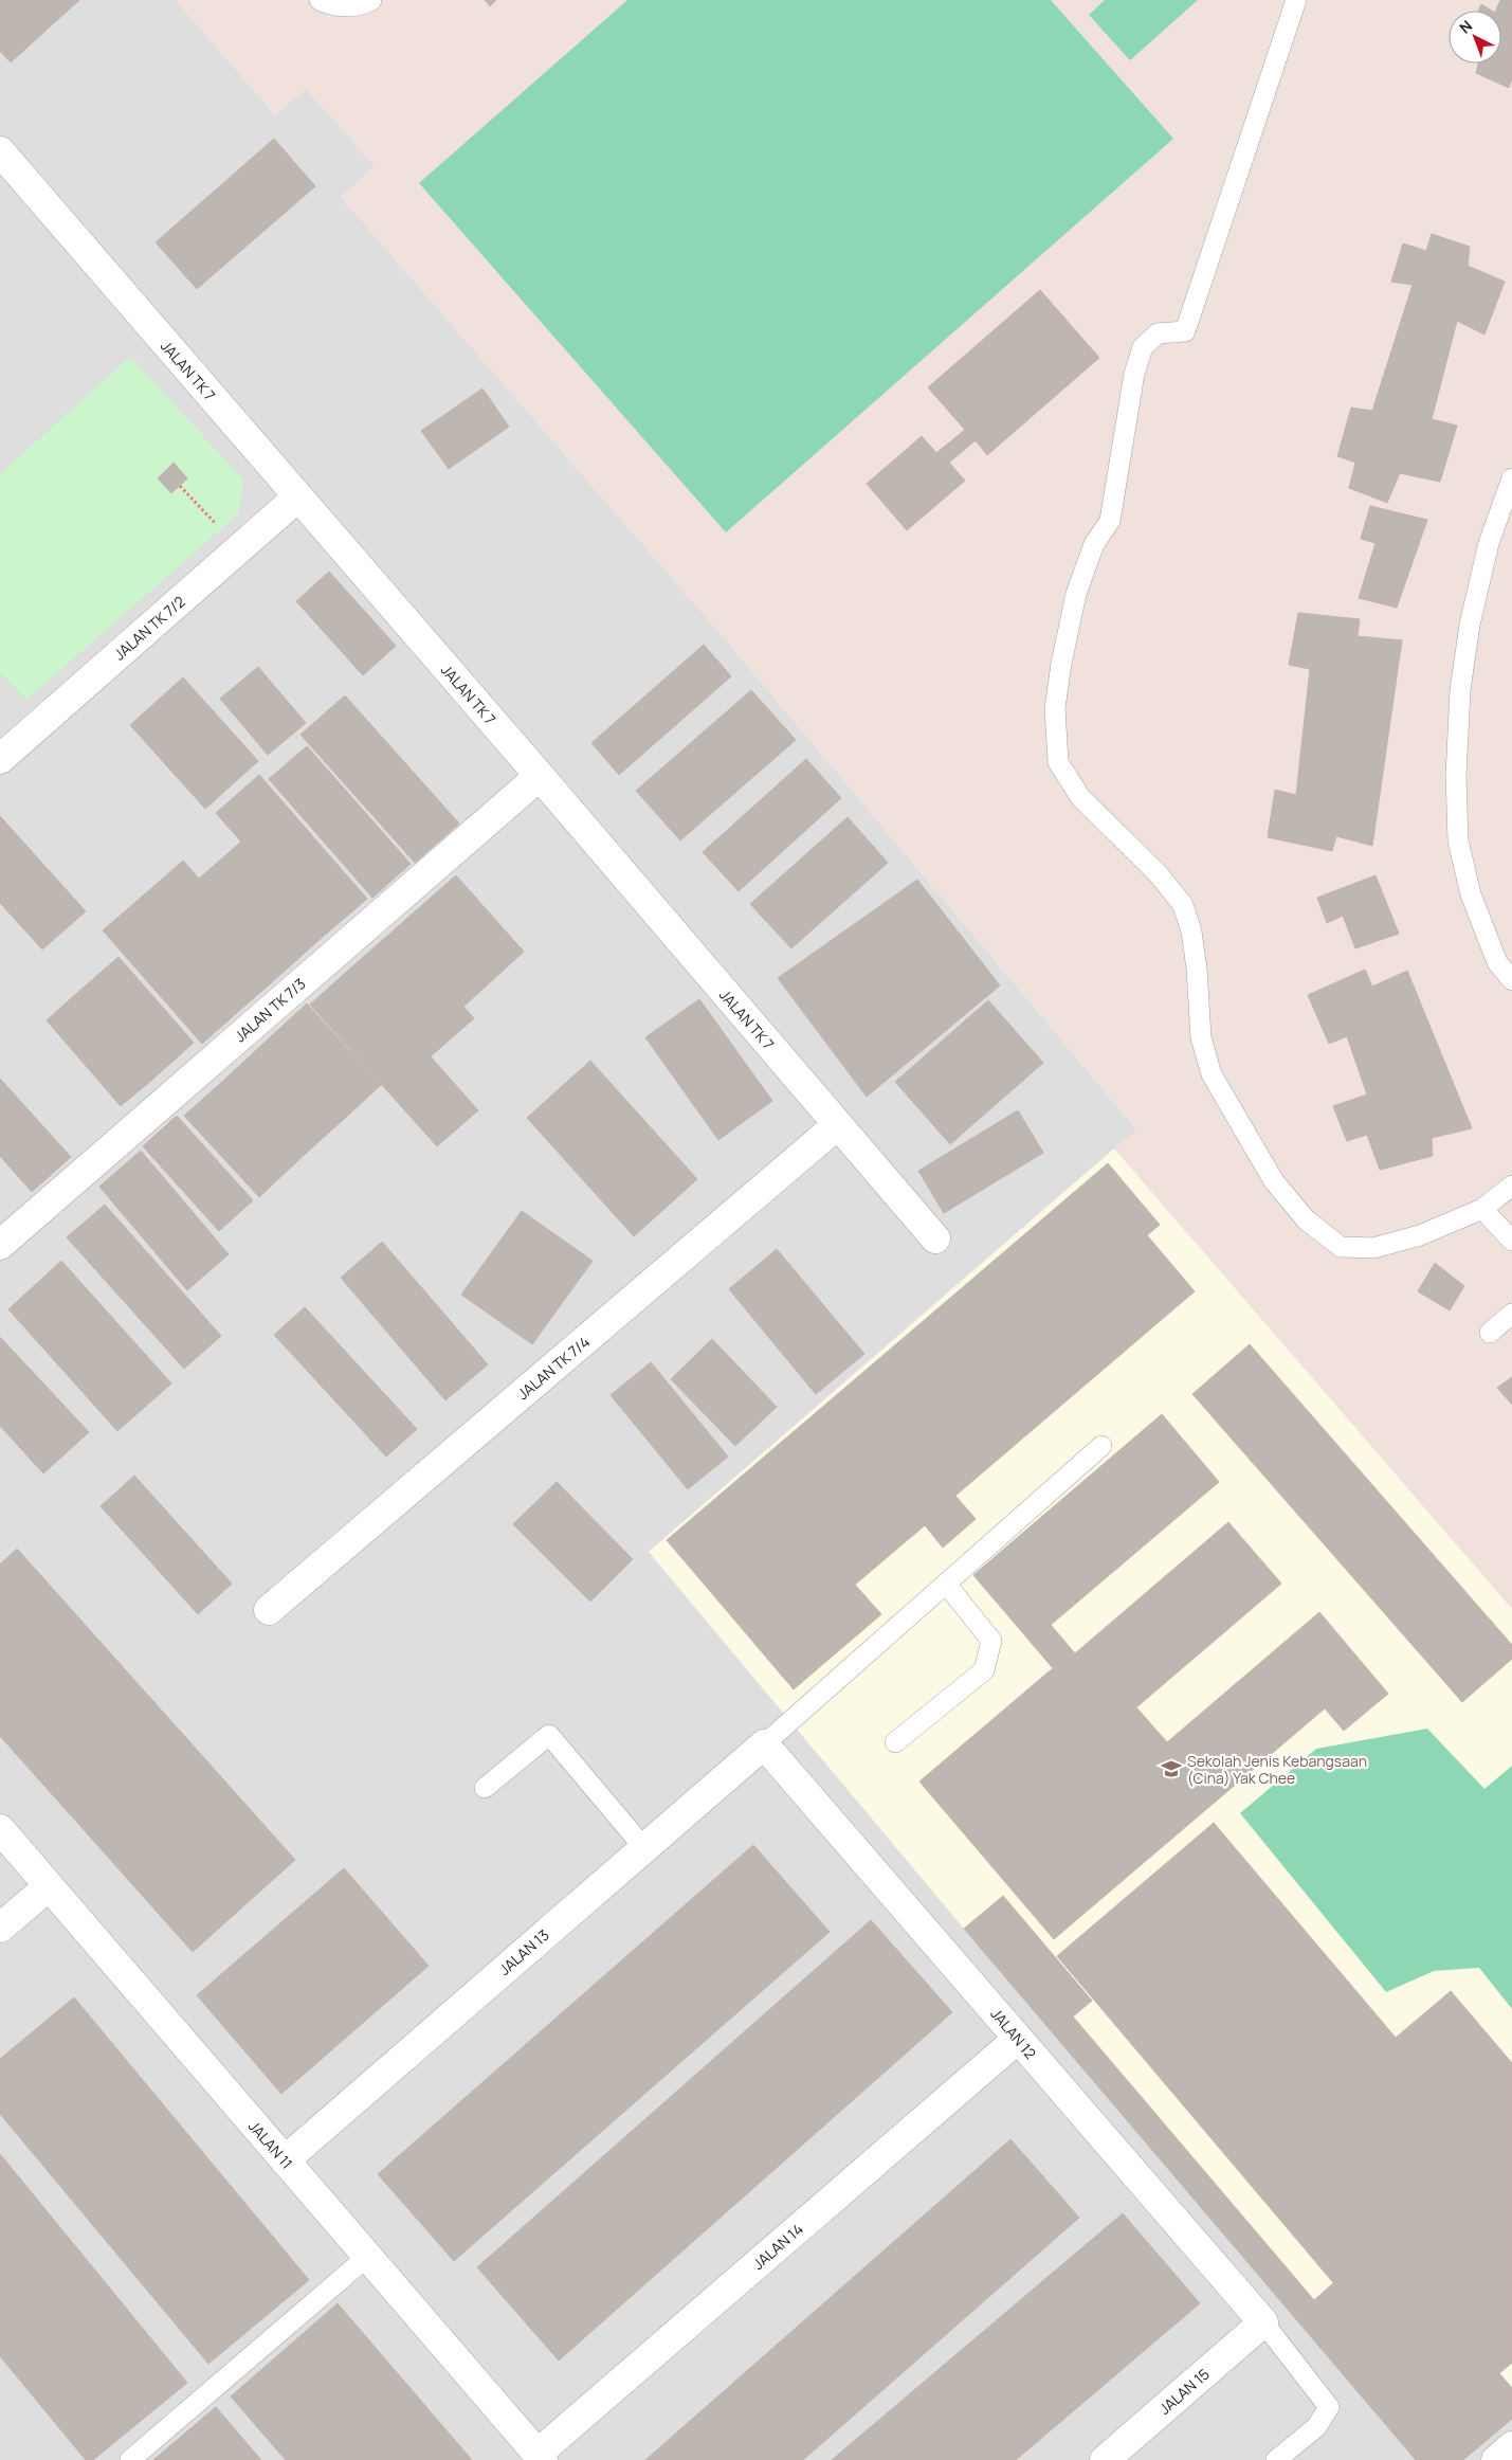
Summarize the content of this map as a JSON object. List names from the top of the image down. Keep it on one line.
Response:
{"streets":{"street":["JALAN TK 7","JALAN TK 7/2","JALAN TK 7/3","JALAN TK 7/4","JALAN 13","JALAN 12","JALAN 11","JALAN 14","JALAN 15"]},"crossings":[["JALAN TK 7","JALAN TK 7/2"],["JALAN TK 7","JALAN TK 7/3"],["JALAN TK 7","JALAN TK 7/4"],["JALAN 13","JALAN 12"],["JALAN 13","JALAN 11"],["JALAN 12","JALAN 14"],["JALAN 12","JALAN 15"],["JALAN 11","JALAN 14"]],"places":{"school or university":["Sekolah Jenis Kebangsaan (Cina) Yak Chee"]},"north":"top left"}
